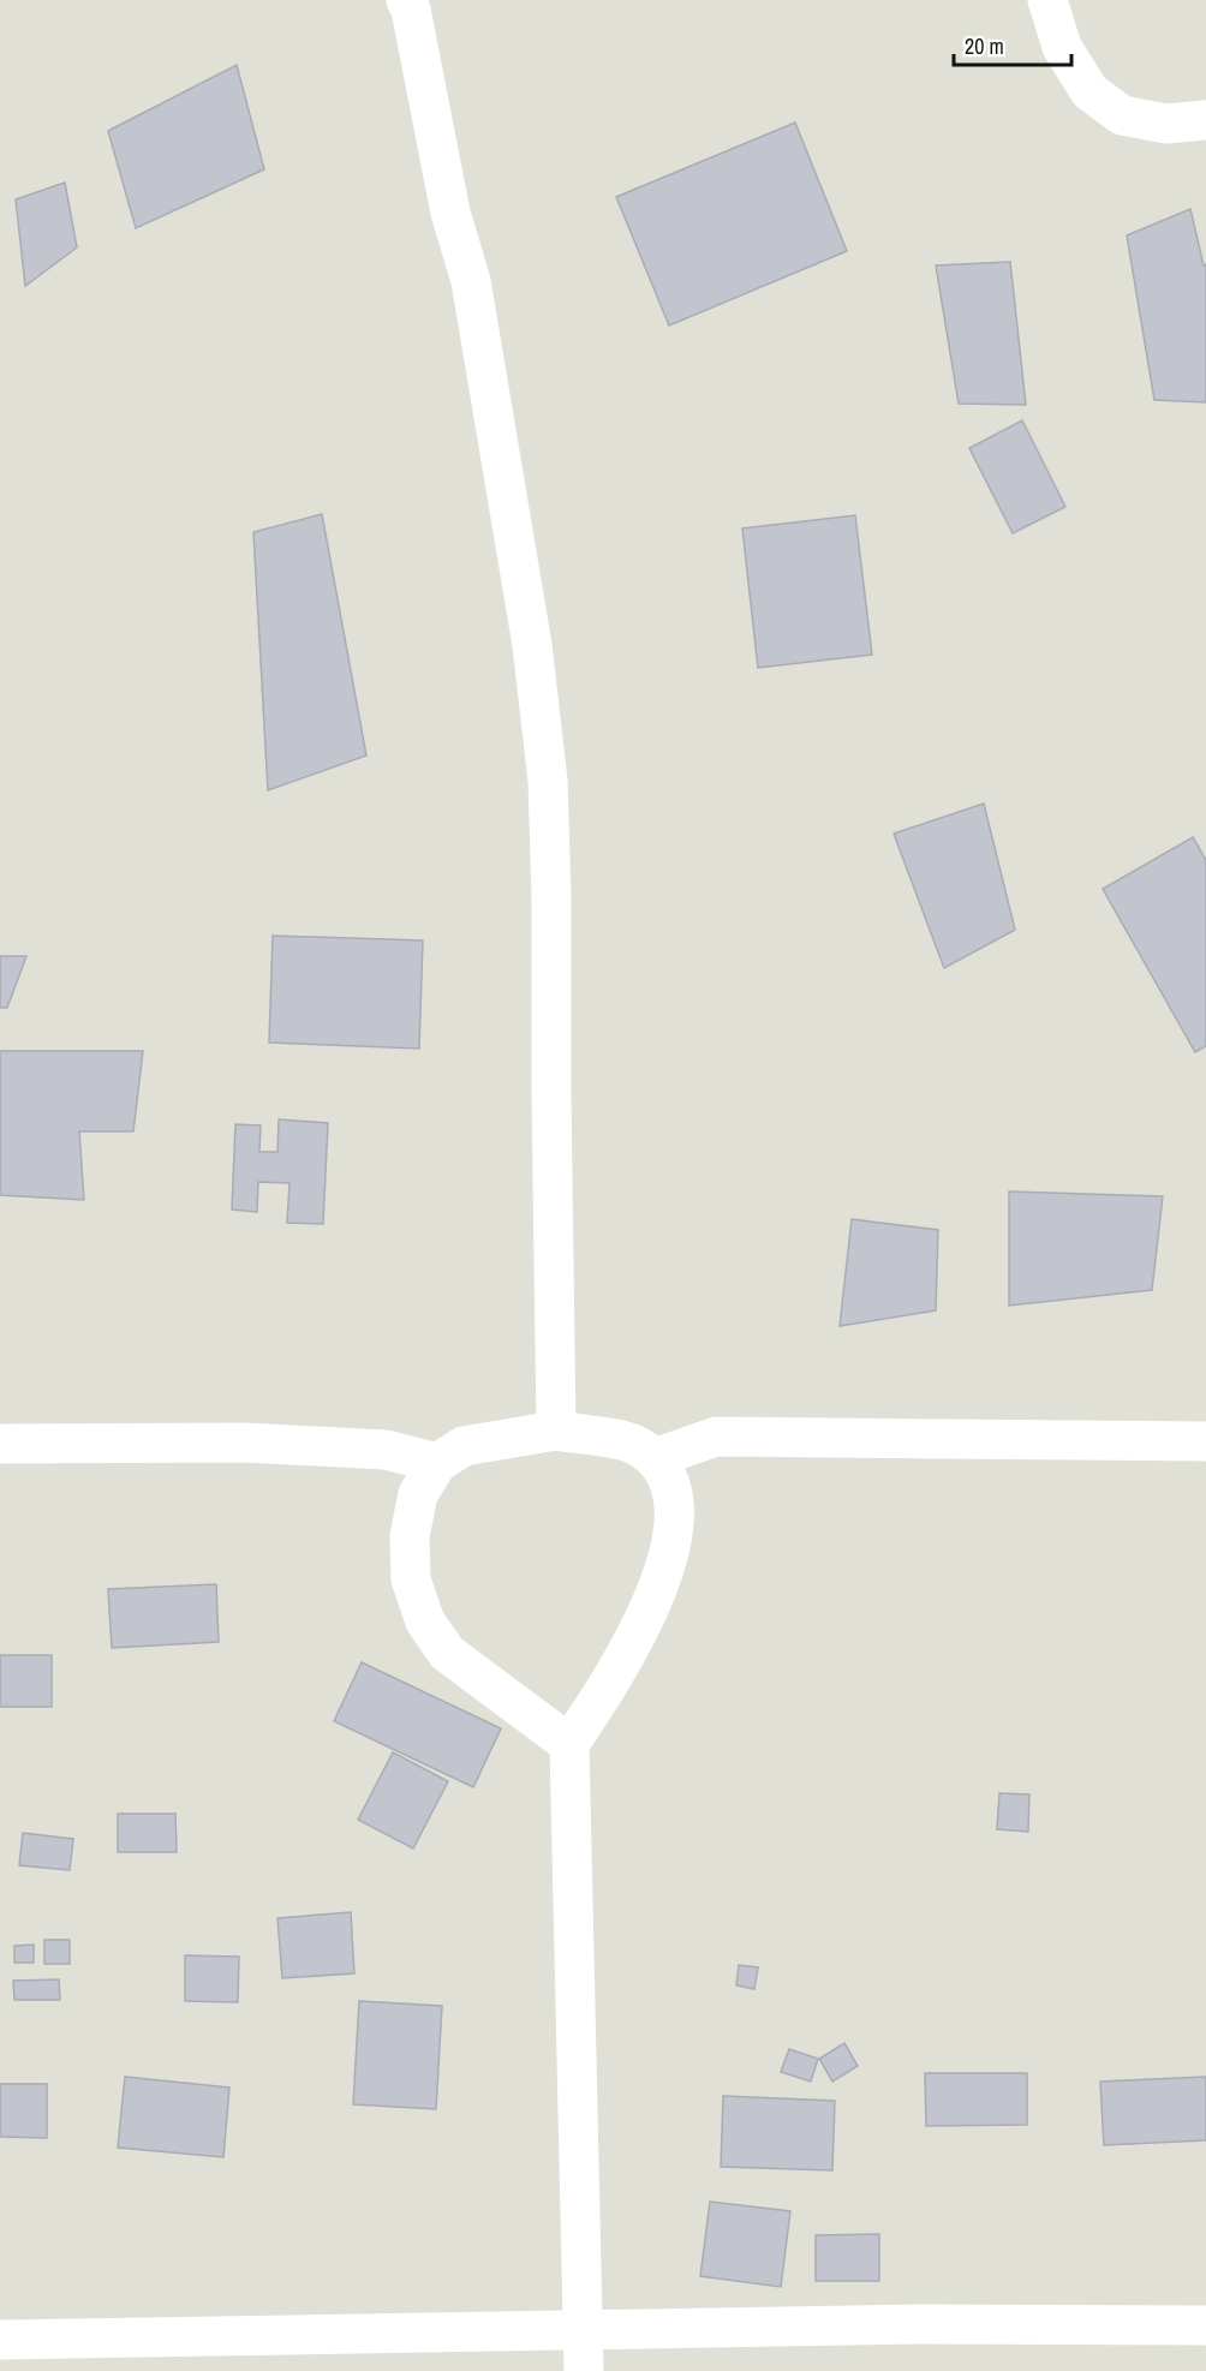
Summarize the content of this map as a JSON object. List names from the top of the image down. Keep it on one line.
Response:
{"scale_bar":"20 m"}
